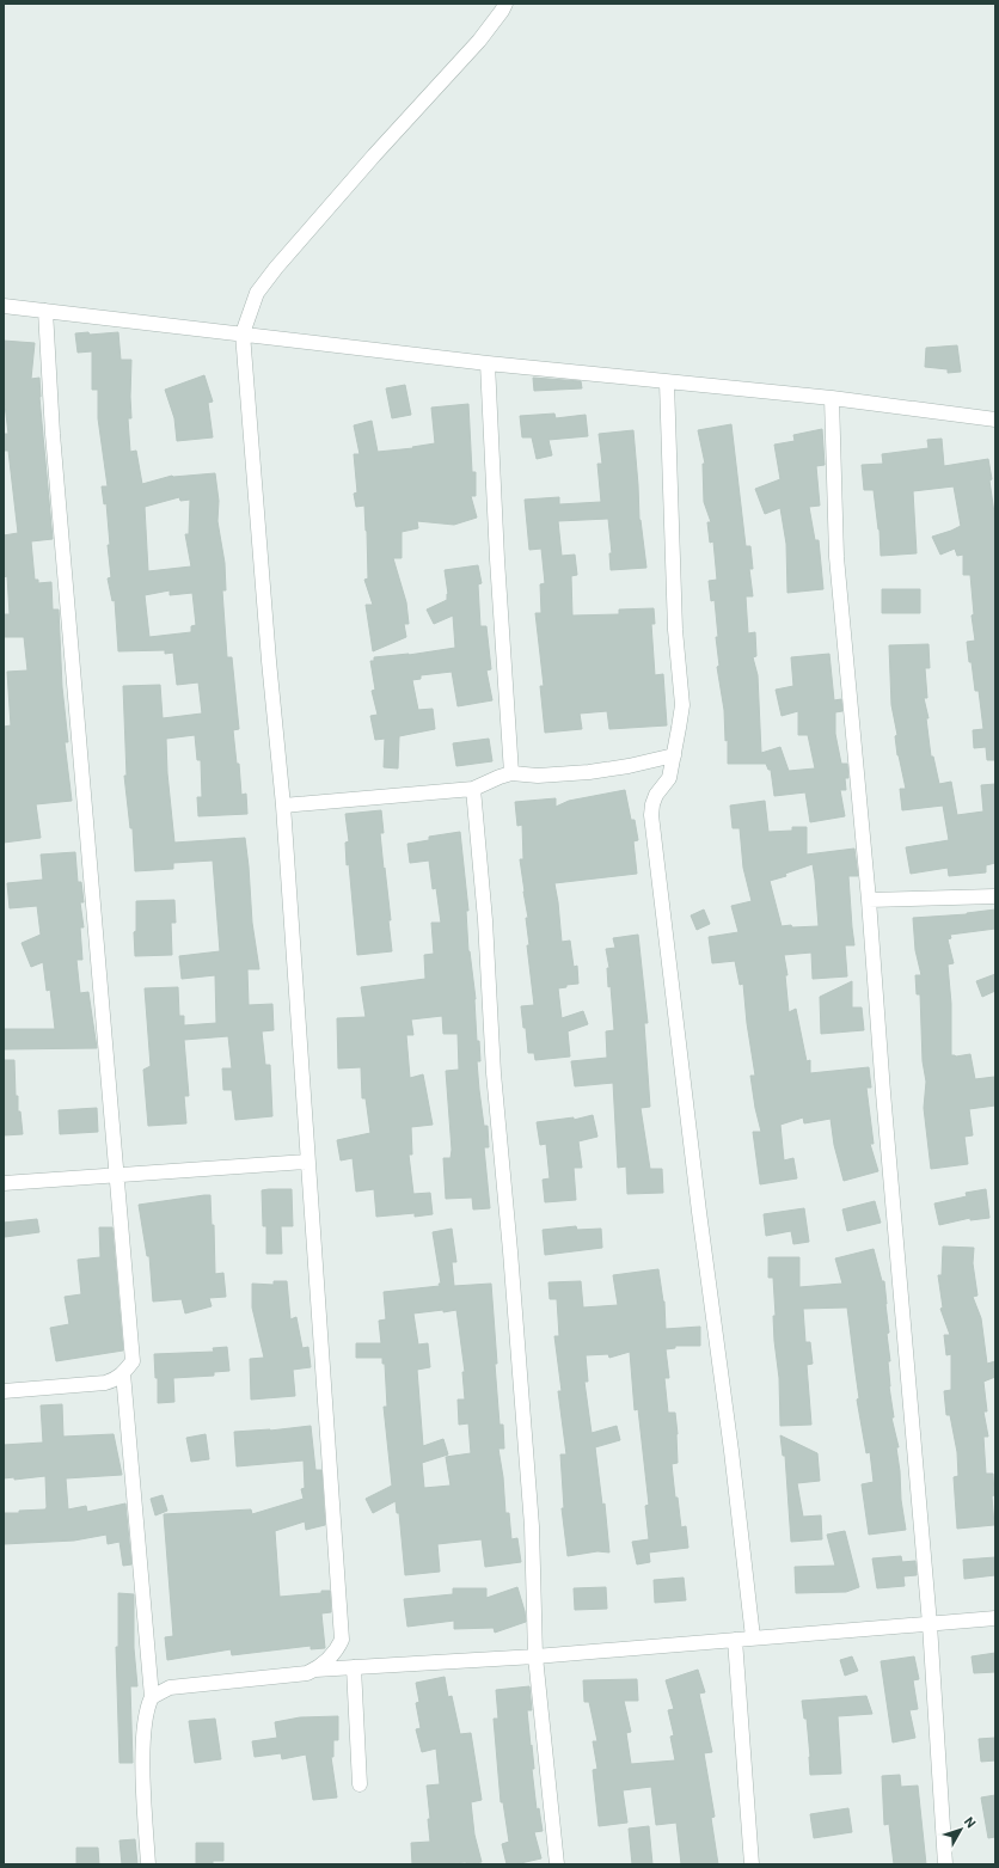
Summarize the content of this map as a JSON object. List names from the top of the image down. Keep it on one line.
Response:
{"north":"top right"}
